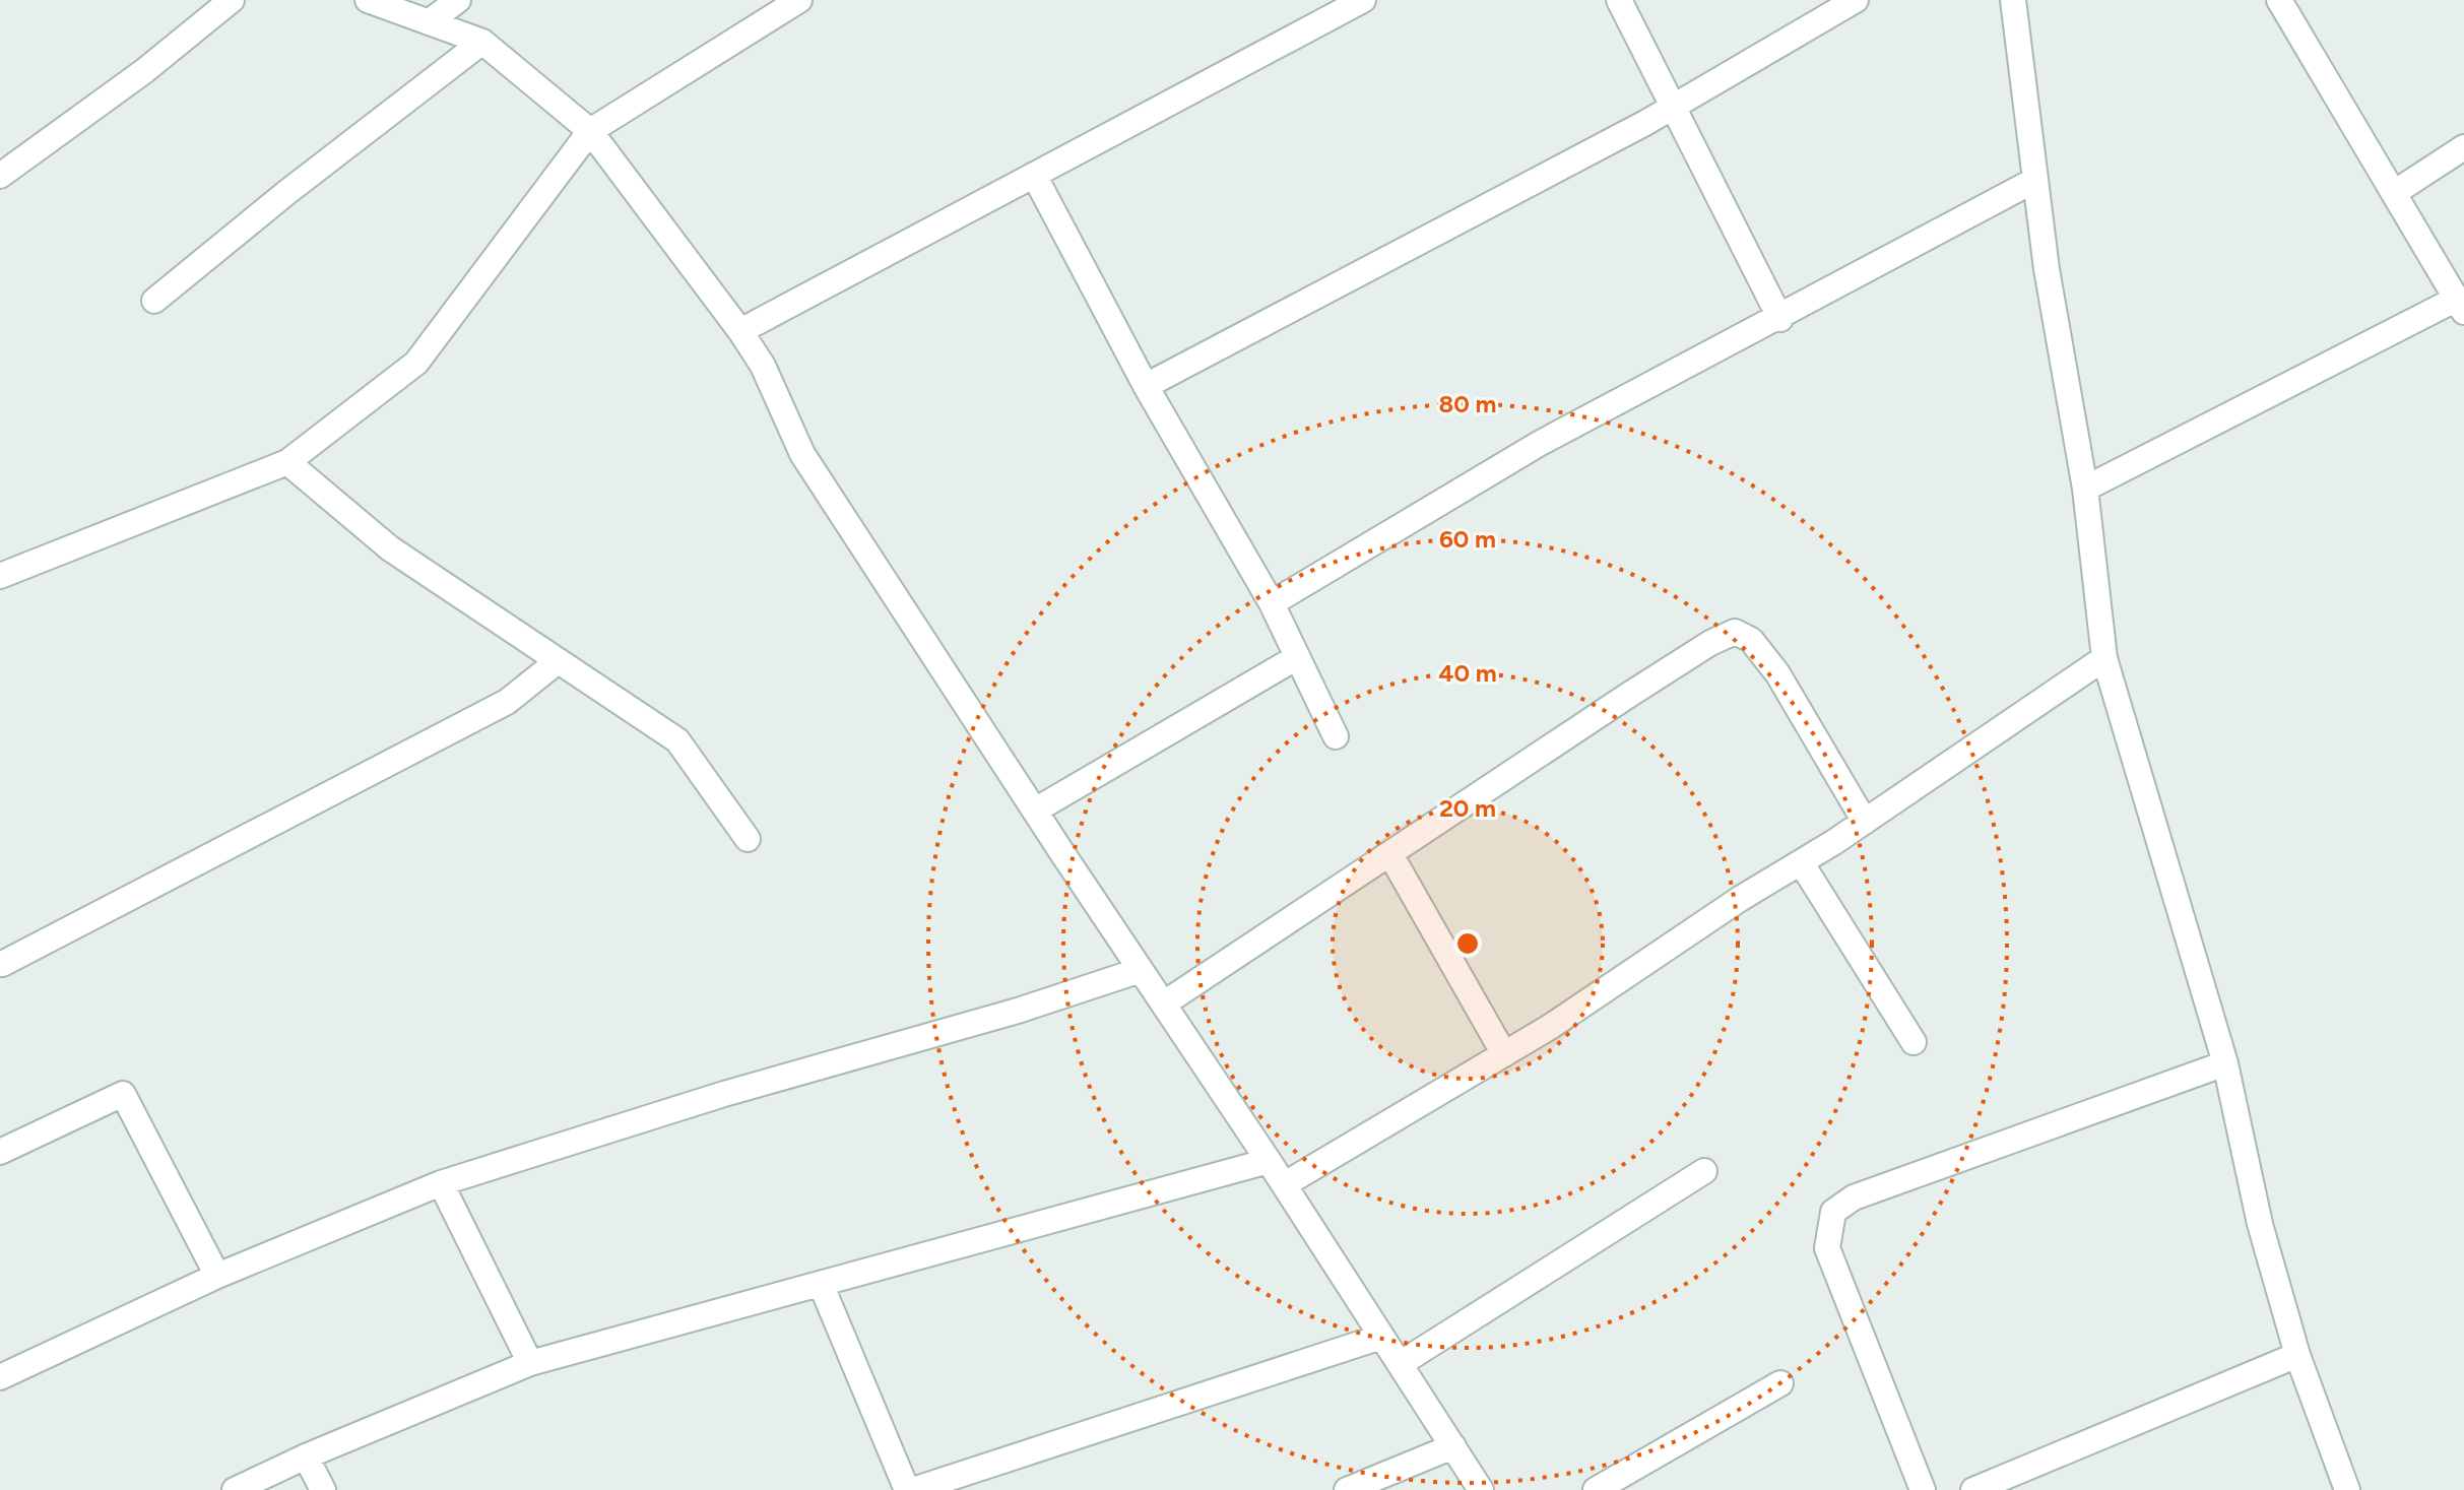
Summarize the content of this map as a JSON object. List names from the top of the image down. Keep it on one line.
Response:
{"rings":["80 m","60 m","40 m","20 m"]}
